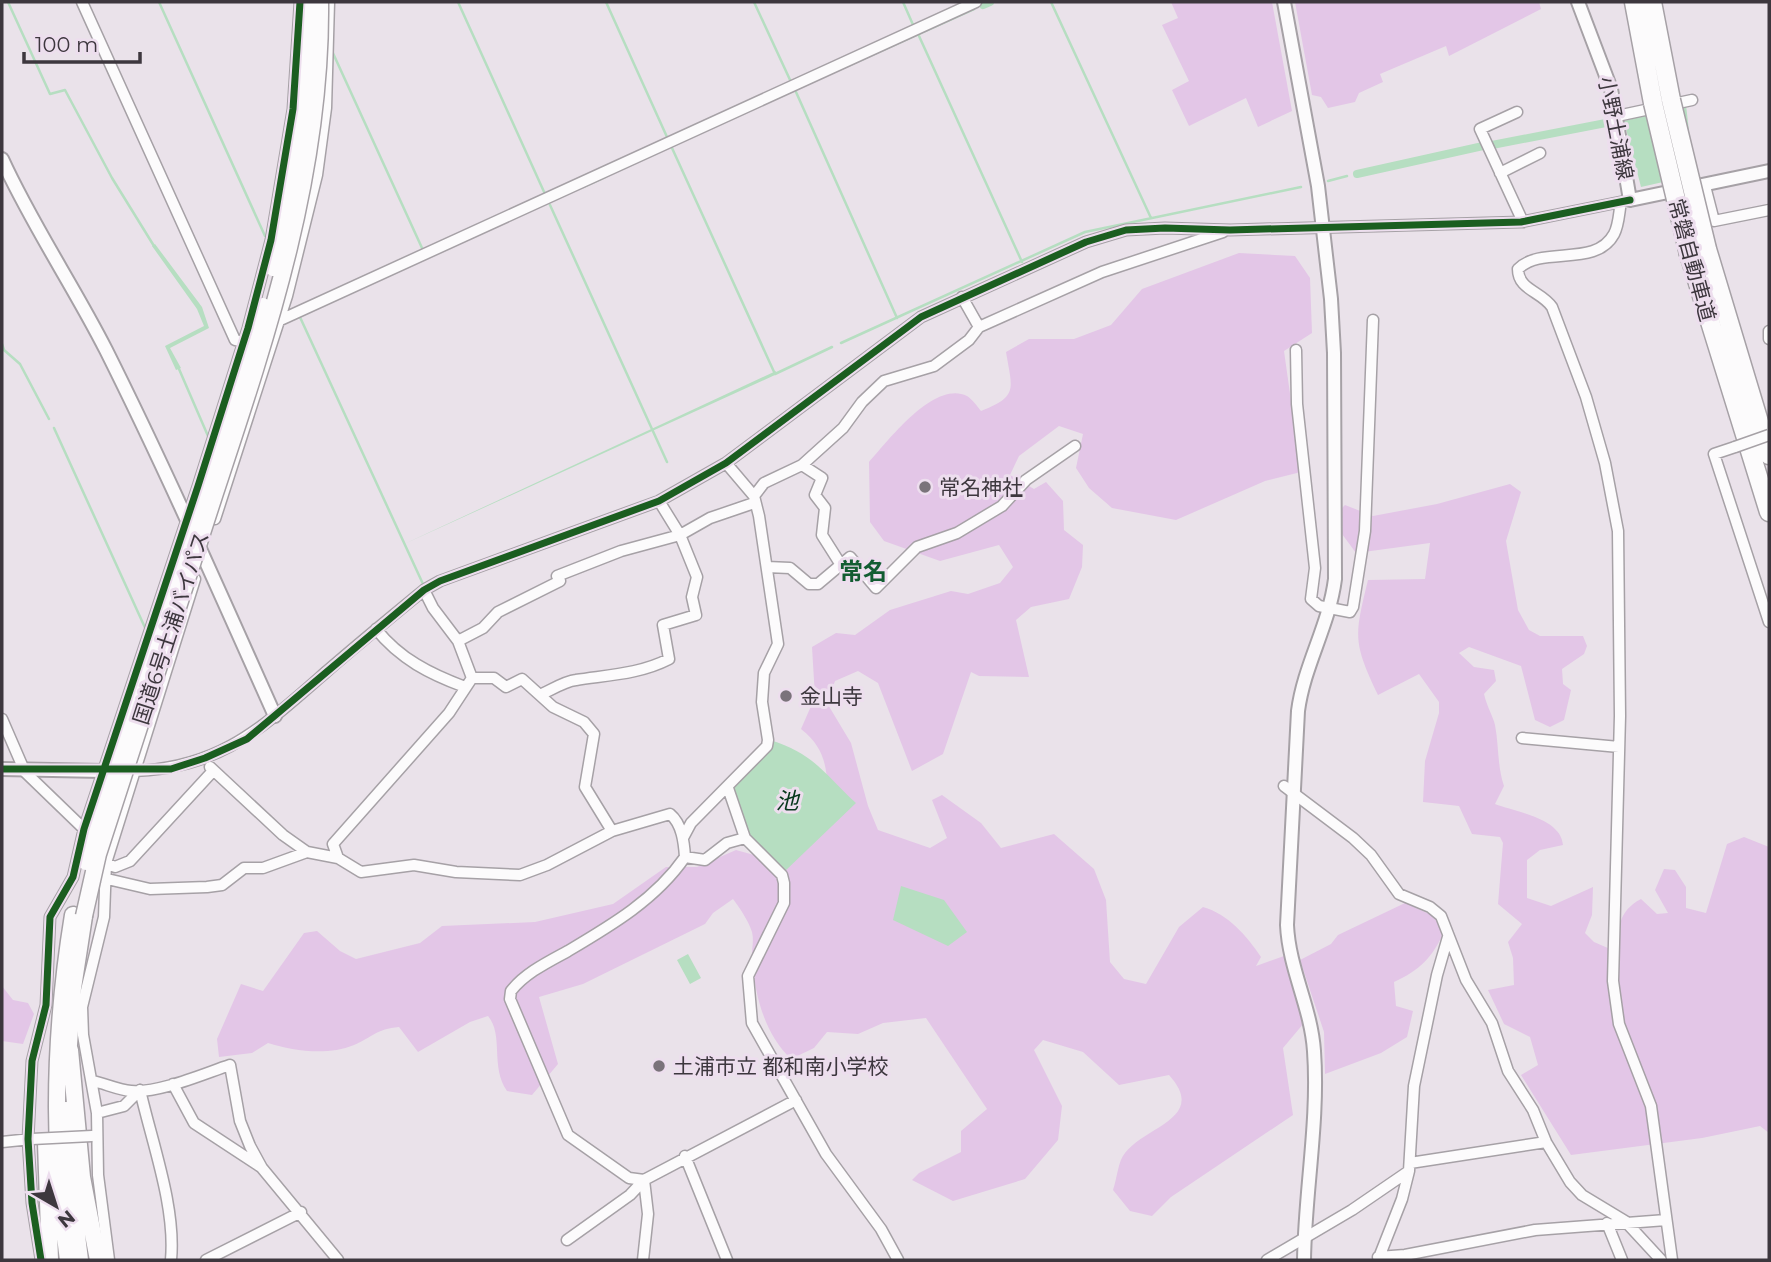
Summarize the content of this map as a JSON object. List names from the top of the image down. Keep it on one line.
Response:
{"streets":{"highway":["常磐自動車道","国道6号土浦バイパス"],"street":["小野土浦線"]},"districts":["常名"],"water":["池"],"places":["常名神社","金山寺","土浦市立 都和南小学校"],"scale_bar":"100 m","north":"bottom right"}
